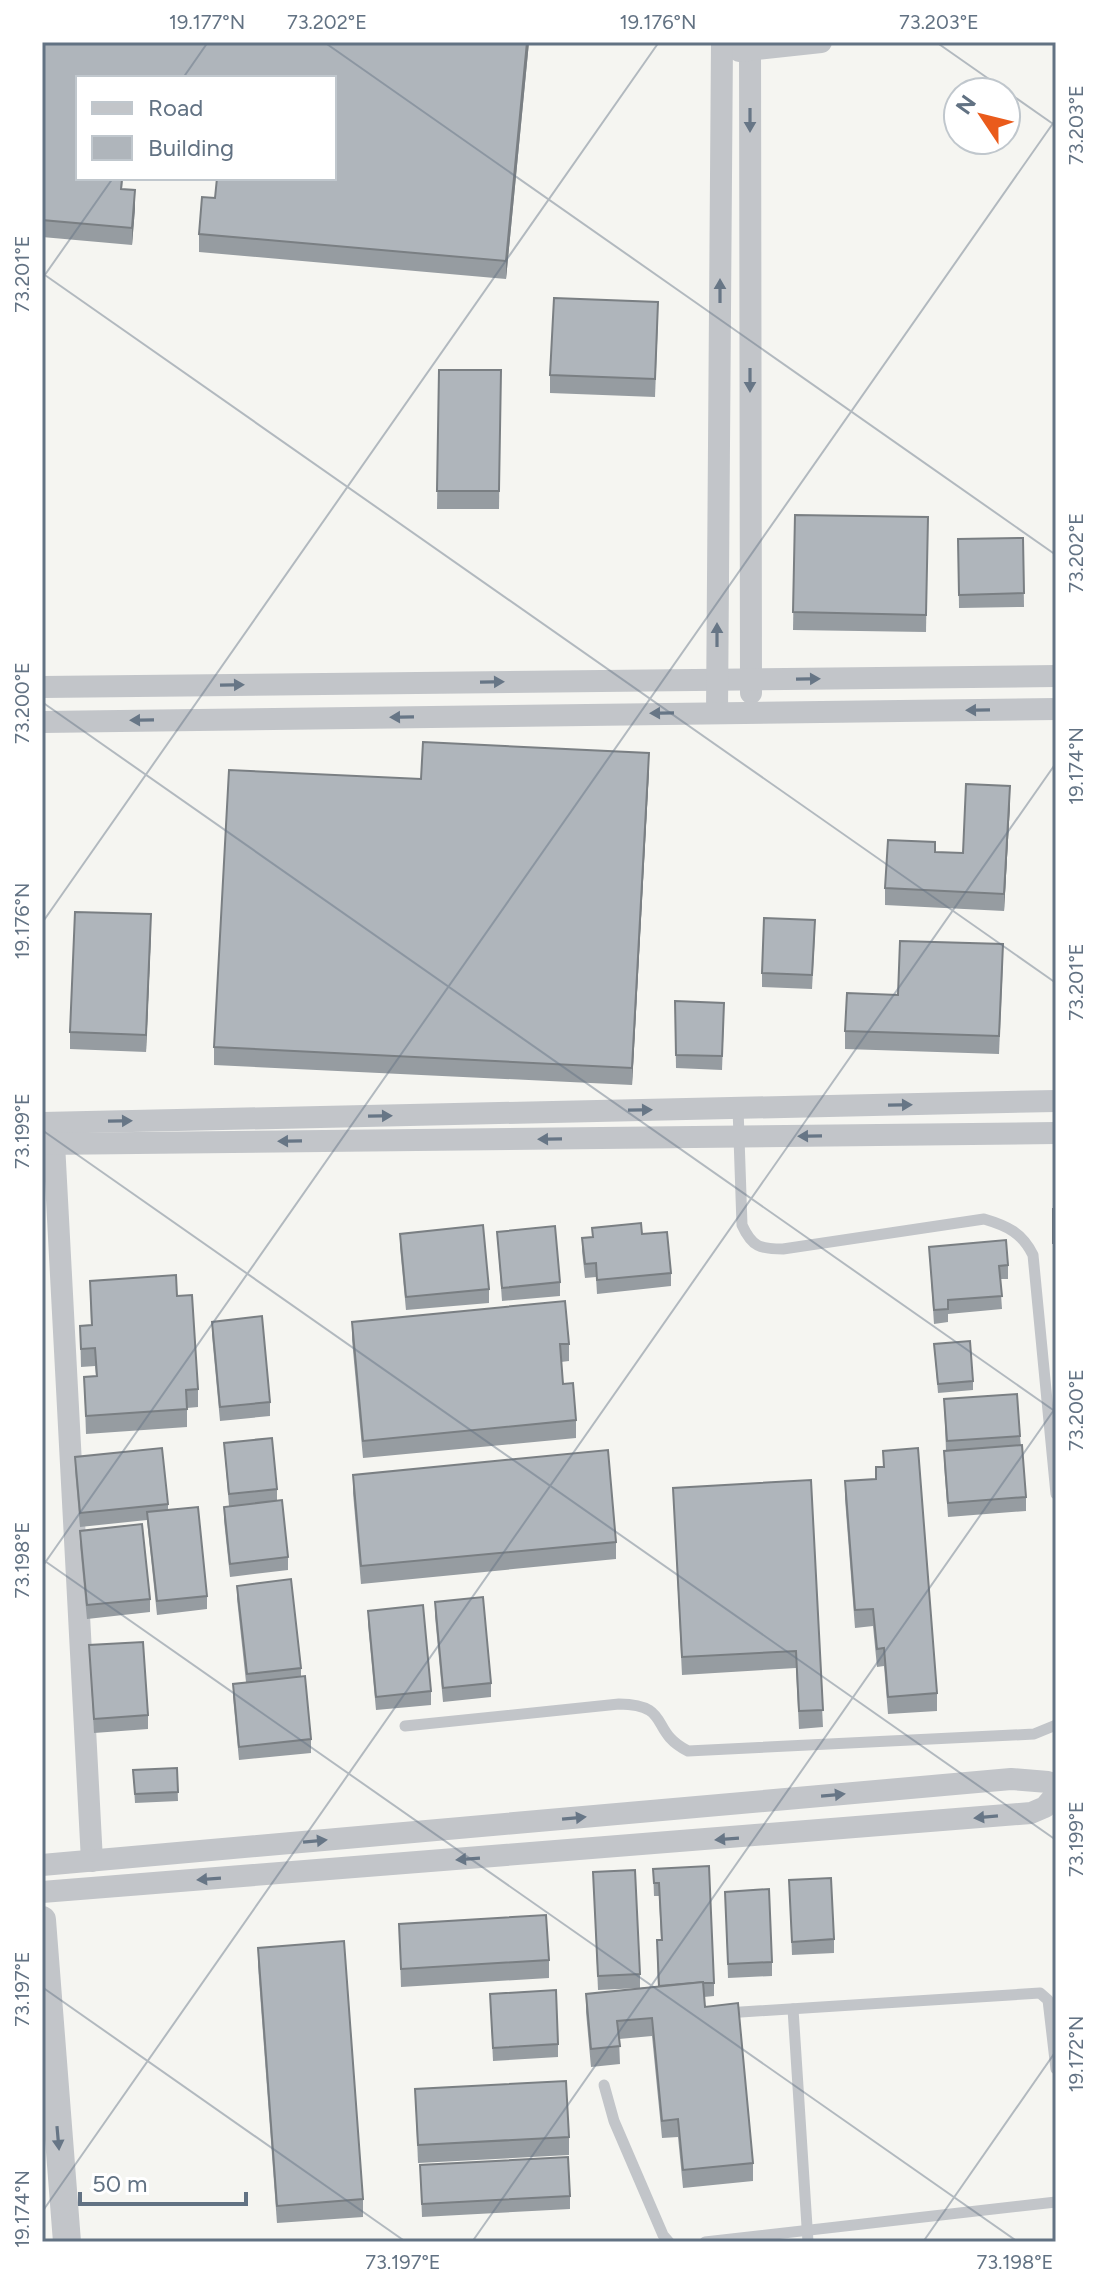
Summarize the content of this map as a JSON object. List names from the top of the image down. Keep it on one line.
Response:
{"legend":["Road","Building"],"scale_bar":"50 m","north":"top left","coordinates":["19.177°N","73.202°E","19.176°N","73.203°E","73.201°E","73.200°E","19.174°N","73.199°E","73.198°E","73.197°E","19.172°N"]}
